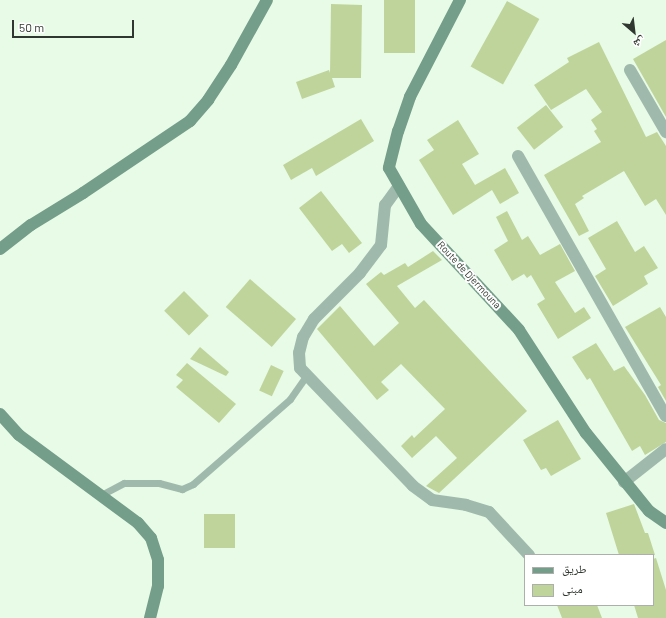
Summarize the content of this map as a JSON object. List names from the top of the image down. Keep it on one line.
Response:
{"streets":{"main road":["Route de Djermouna"]},"legend":["طريق","مبنى"],"scale_bar":"50 m","north":"bottom right"}
